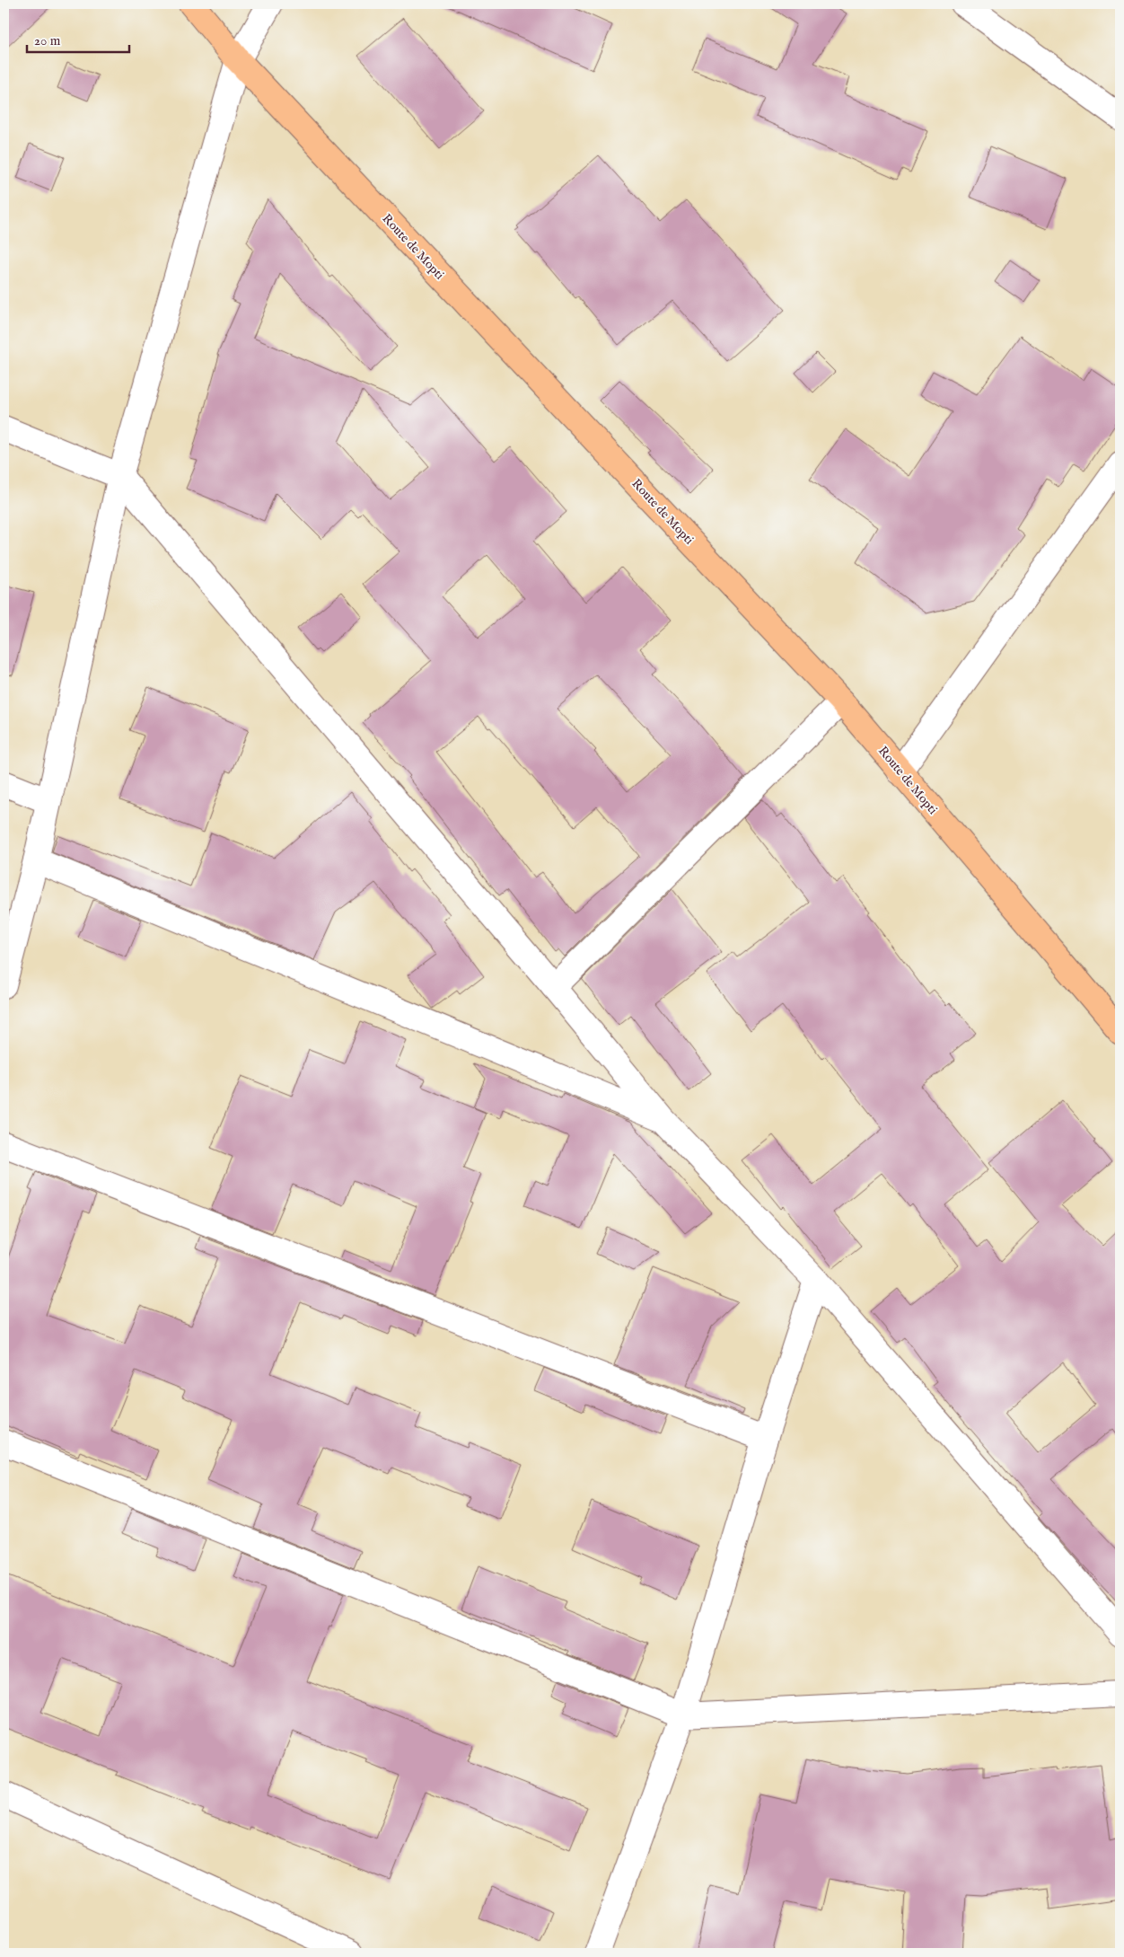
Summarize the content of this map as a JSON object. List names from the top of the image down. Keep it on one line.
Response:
{"streets":{"highway":["Route de Mopti"]},"scale_bar":"20 m"}
